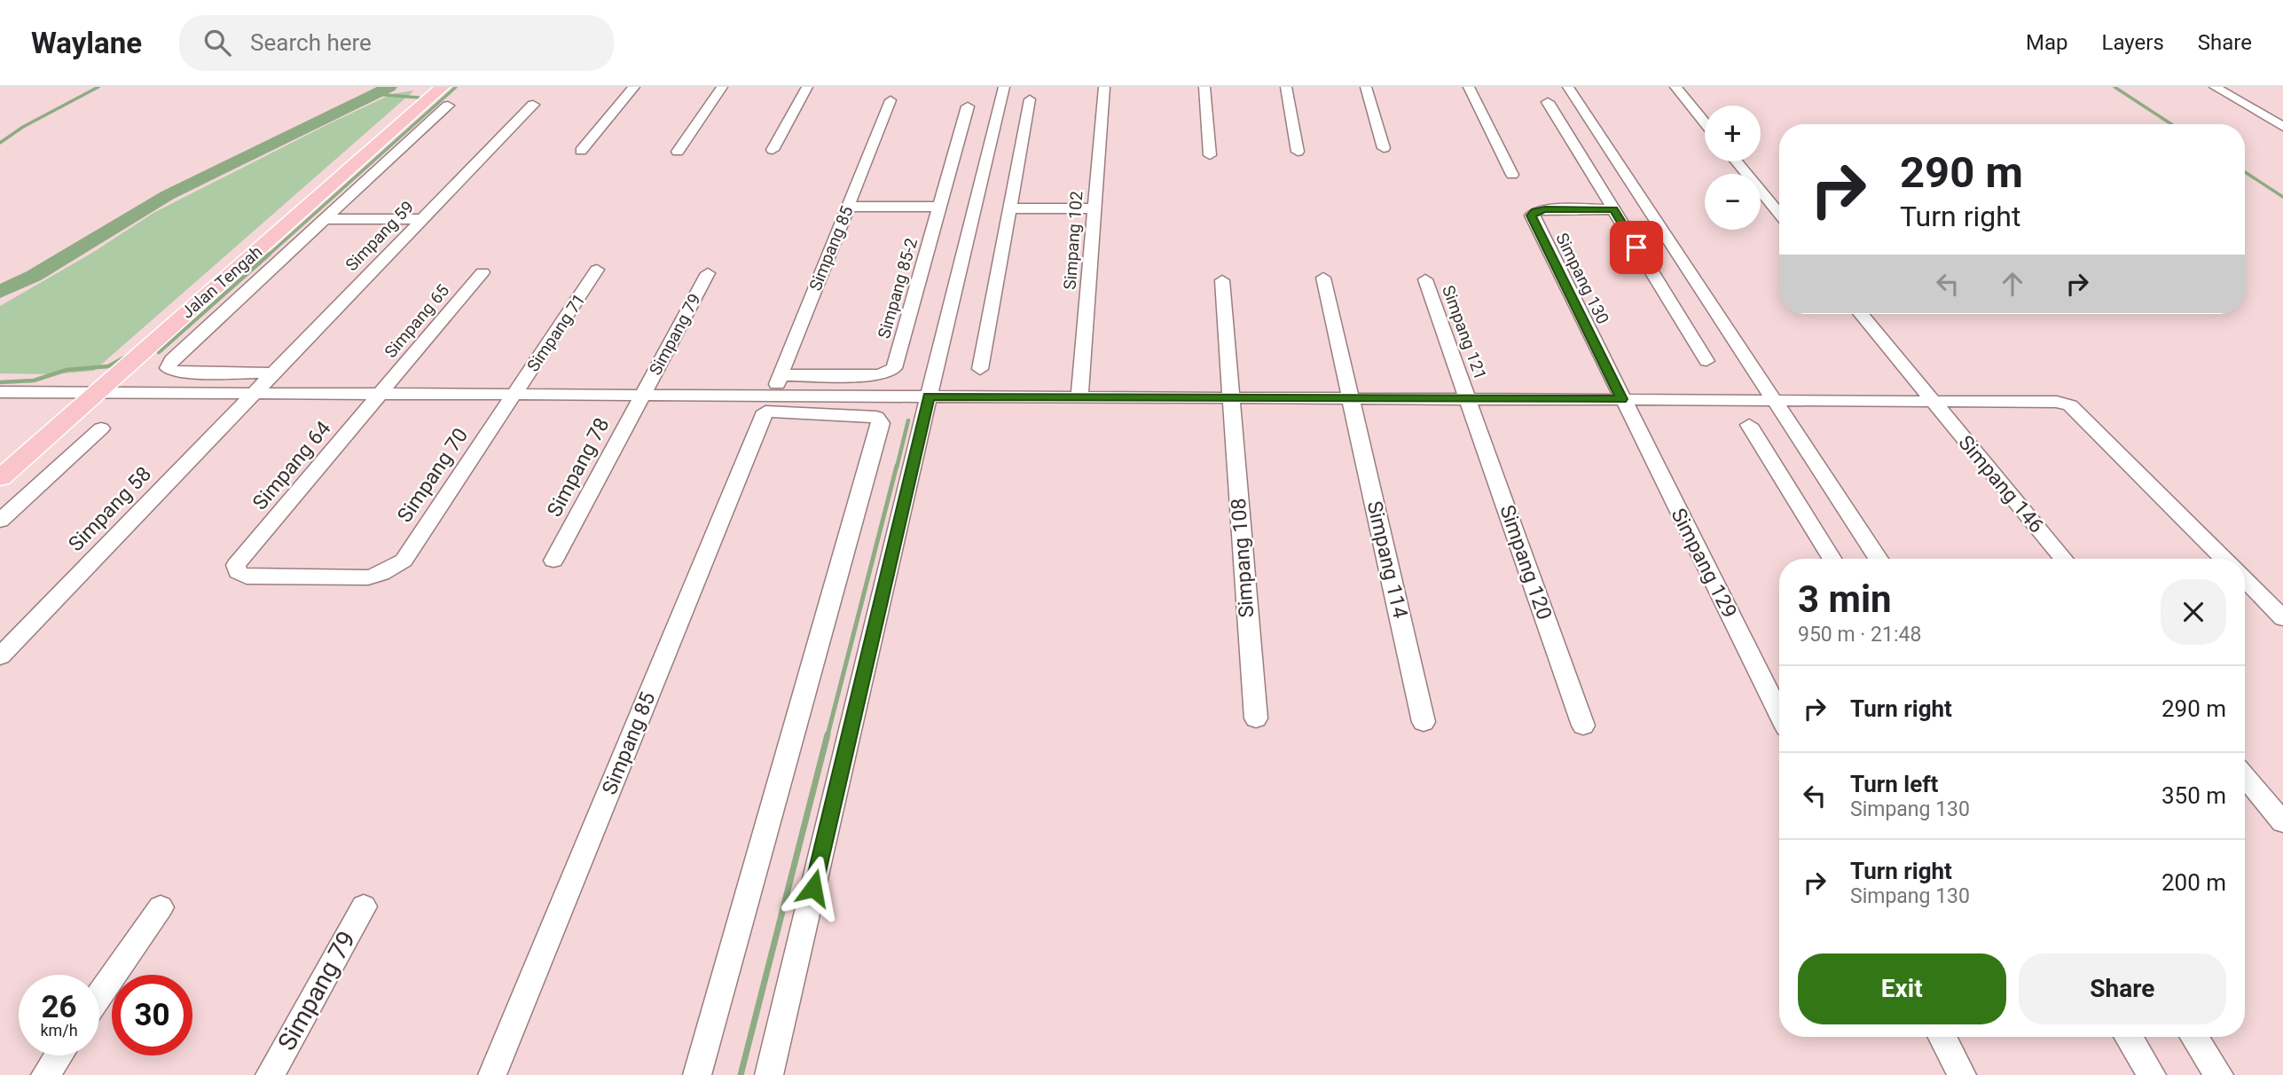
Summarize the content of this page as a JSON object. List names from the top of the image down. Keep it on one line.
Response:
{"streets":{"main road":["Jalan Tengah"],"street":["Simpang 59","Simpang 102","Simpang 85","Simpang 130","Simpang 85-2","Simpang 65","Simpang 71","Simpang 121","Simpang 79","Simpang 64","Simpang 78","Simpang 70","Simpang 146","Simpang 58","Simpang 108","Simpang 114","Simpang 120","Simpang 129"]},"crossings":[["Simpang 59","Simpang 58"],["Simpang 85","Simpang 85-2"],["Simpang 130","Simpang 129"],["Simpang 65","Simpang 64"],["Simpang 71","Simpang 70"],["Simpang 121","Simpang 120"],["Simpang 79","Simpang 78"],["Simpang 64","Simpang 70"]],"page":{"header":"Waylane","search":"Search here","nav":["Map","Layers","Share"],"map_buttons":["+","−"],"turn":["290 m","Turn right"],"heading":["3 min","950 m · 21:48"],"list":[{"name":"Turn right","value":"290 m"},{"name":"Turn left","note":"Simpang 130","value":"350 m"},{"name":"Turn right","note":"Simpang 130","value":"200 m"}],"buttons":["Exit","Share"],"speed":"26 km/h","limit":"30"}}
